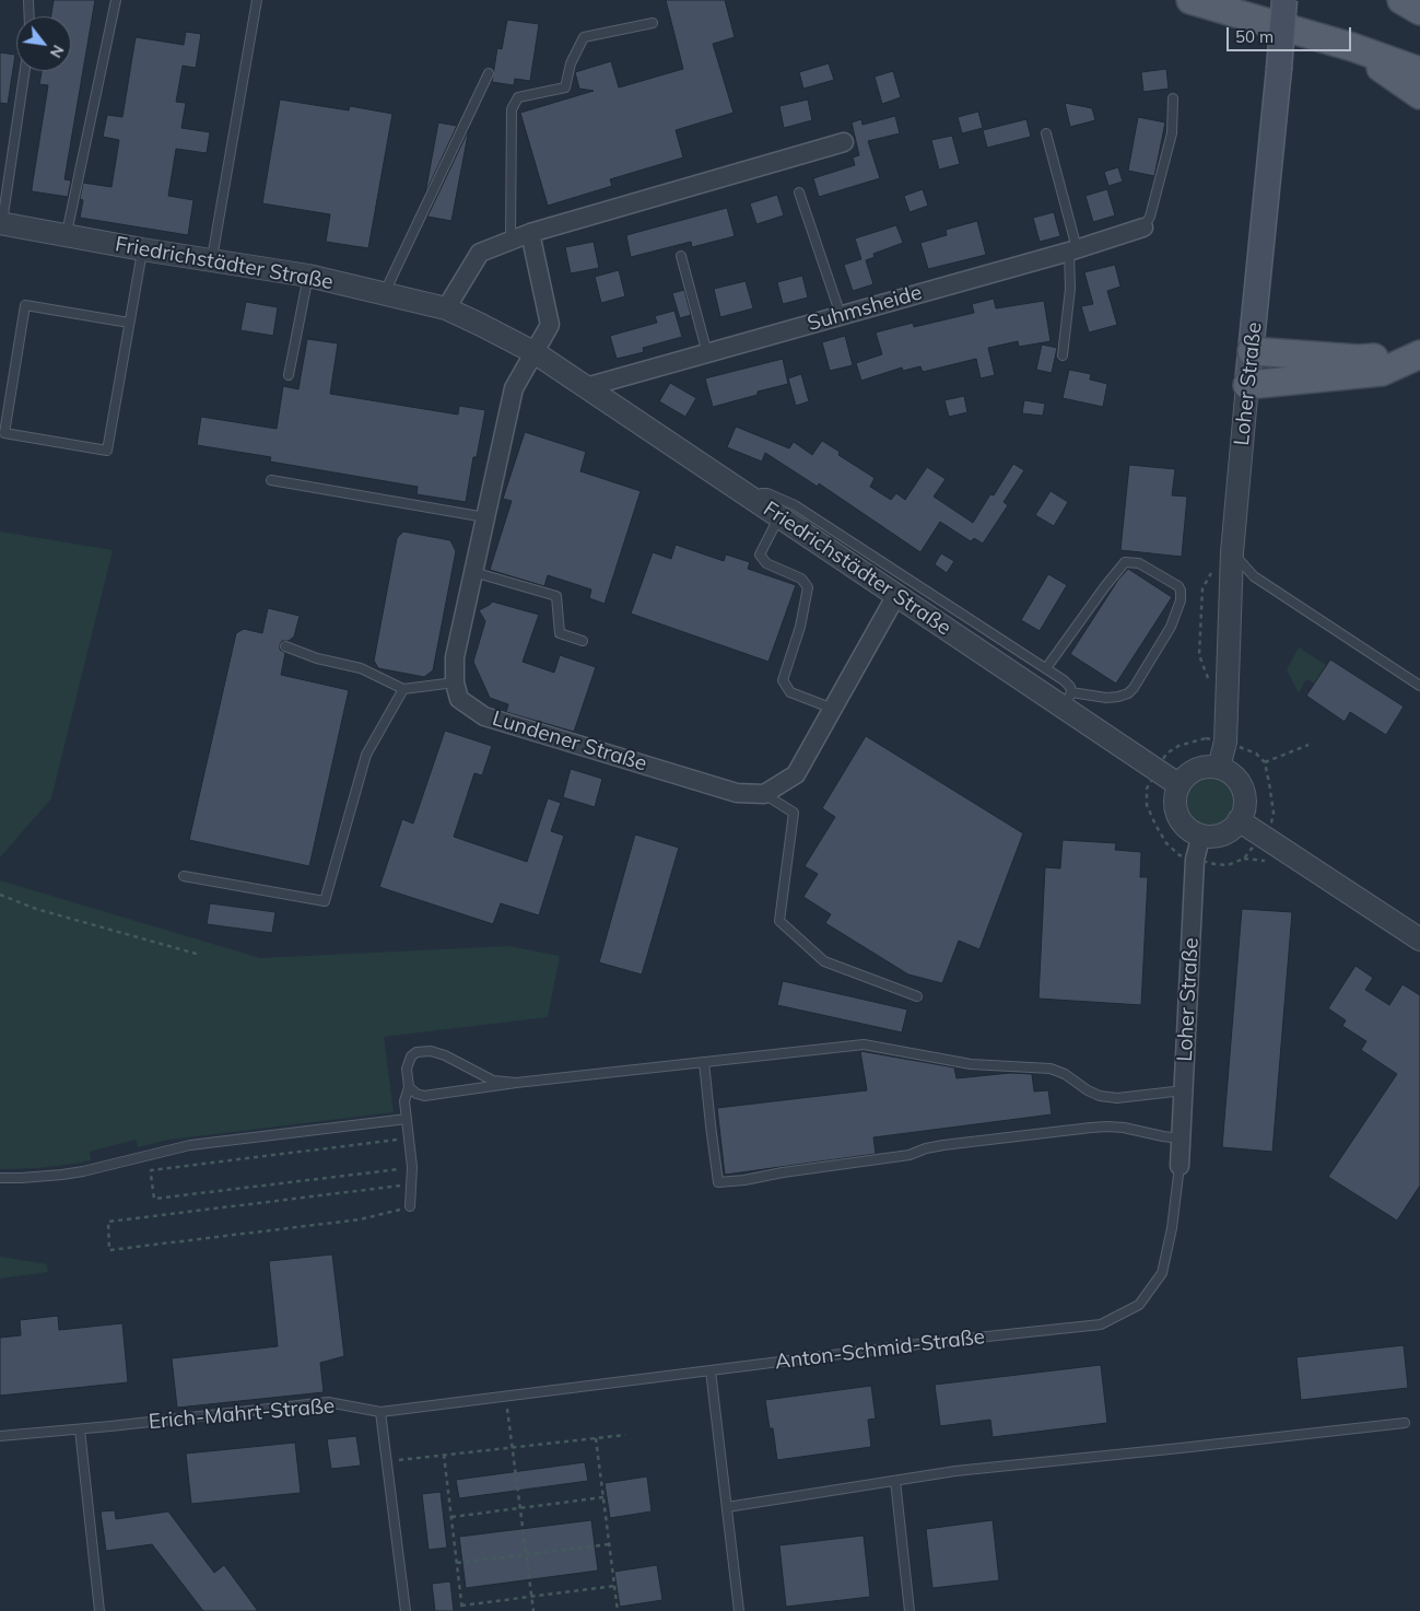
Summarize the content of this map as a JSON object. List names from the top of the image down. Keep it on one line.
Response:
{"streets":{"main road":["Loher Straße"],"street":["Friedrichstädter Straße","Suhmsheide","Lundener Straße"],"lane":["Anton-Schmid-Straße","Erich-Mahrt-Straße"]},"crossings":[["Friedrichstädter Straße","Suhmsheide"],["Friedrichstädter Straße","Loher Straße"],["Loher Straße","Anton-Schmid-Straße"],["Anton-Schmid-Straße","Erich-Mahrt-Straße"]],"scale_bar":"50 m","north":"bottom right"}
